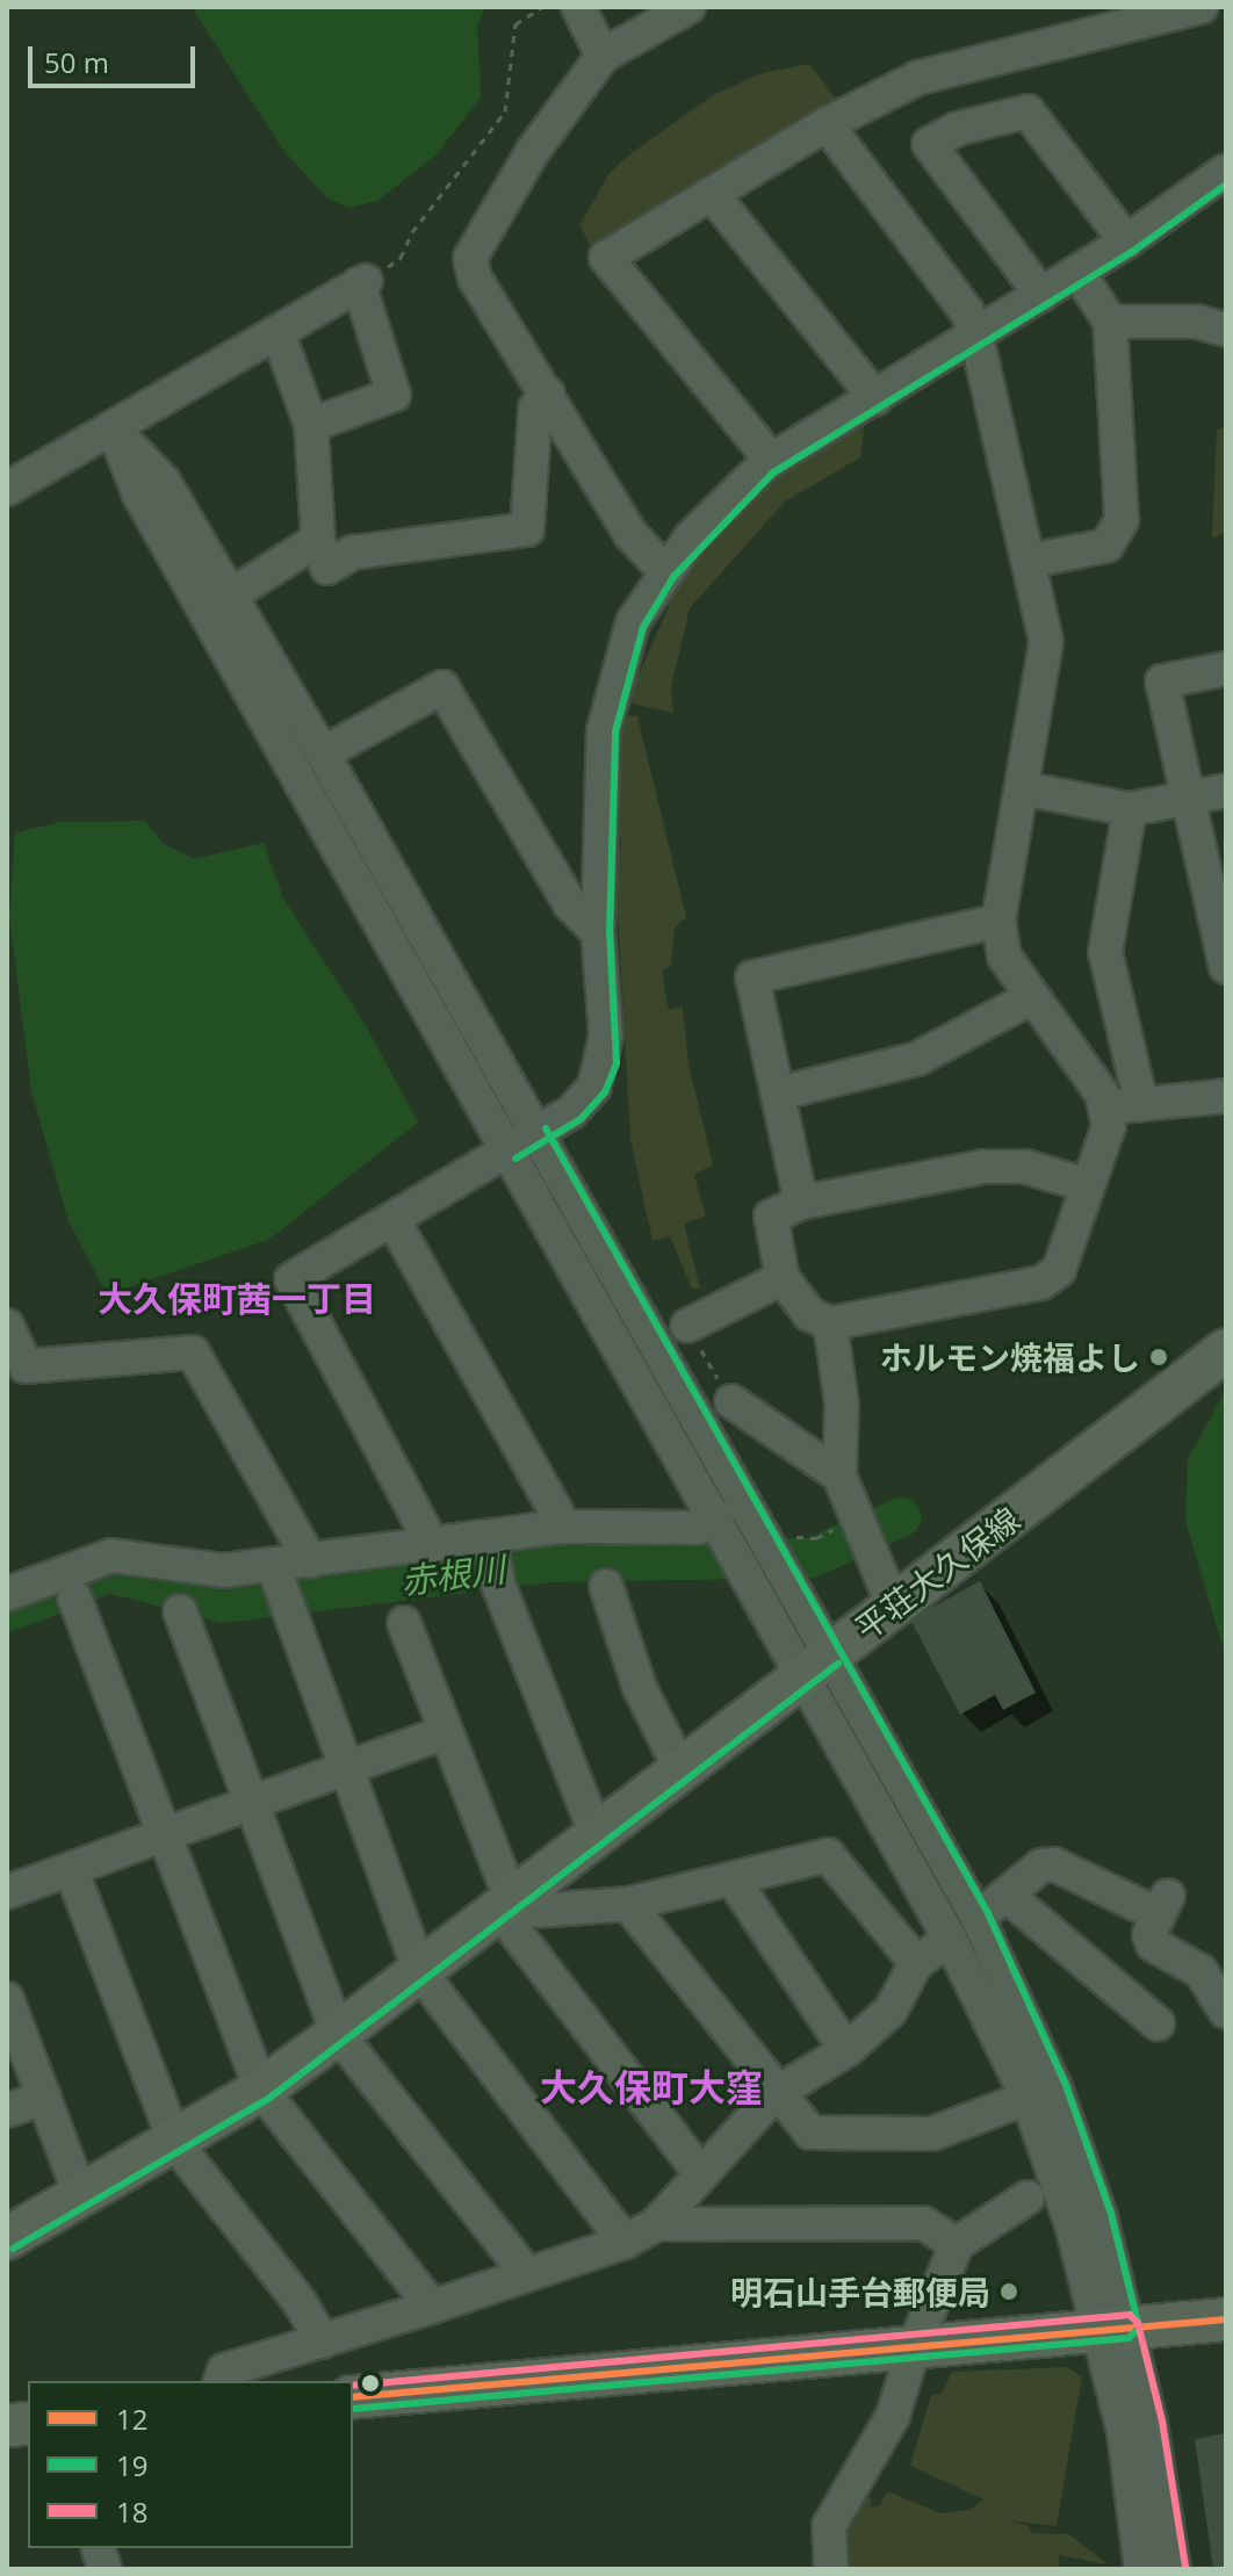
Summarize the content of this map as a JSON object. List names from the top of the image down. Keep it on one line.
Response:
{"streets":{"main road":["平荘大久保線"]},"districts":["大久保町茜一丁目","大久保町大窪"],"water":["赤根川"],"places":["ホルモン焼福よし","明石山手台郵便局"],"lines":["transit line 19","transit line 18","transit line 12"],"legend":["12","19","18"],"scale_bar":"50 m"}
